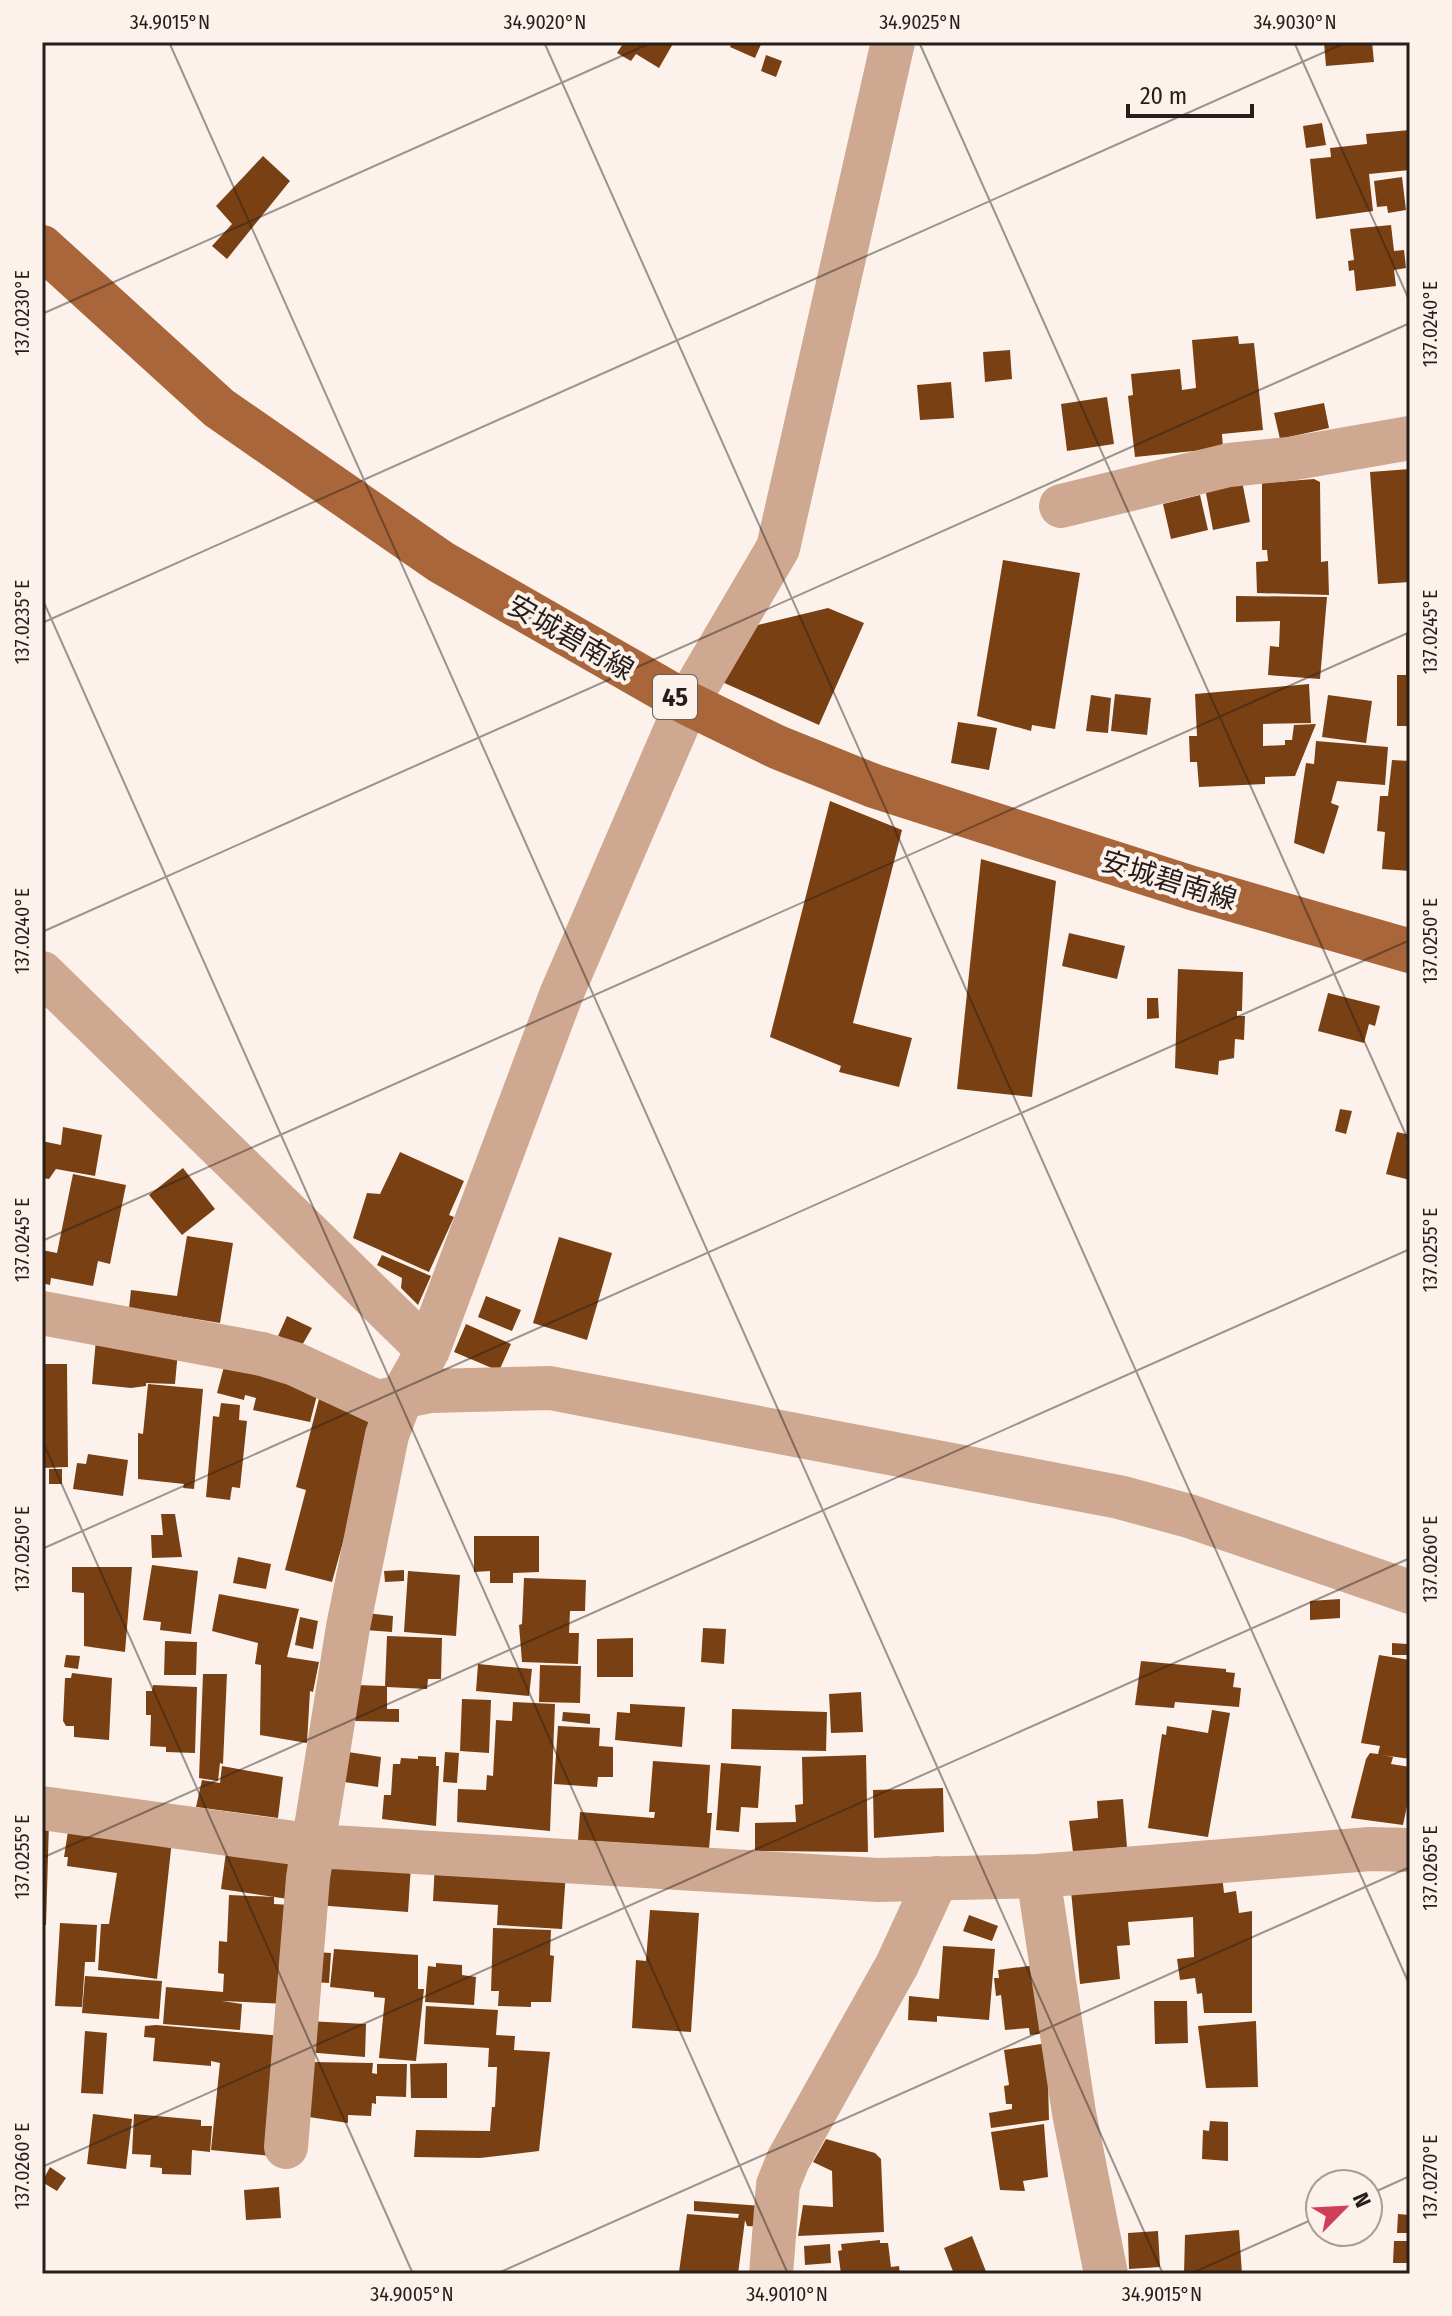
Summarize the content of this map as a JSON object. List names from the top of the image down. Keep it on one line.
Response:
{"streets":{"main road":["安城碧南線","45"]},"scale_bar":"20 m","north":"top right","coordinates":["34.9015°N","34.9020°N","34.9025°N","34.9030°N","137.0230°E","137.0240°E","137.0235°E","137.0245°E","137.0250°E","137.0255°E","137.0260°E","137.0265°E","137.0270°E","34.9005°N","34.9010°N"]}
